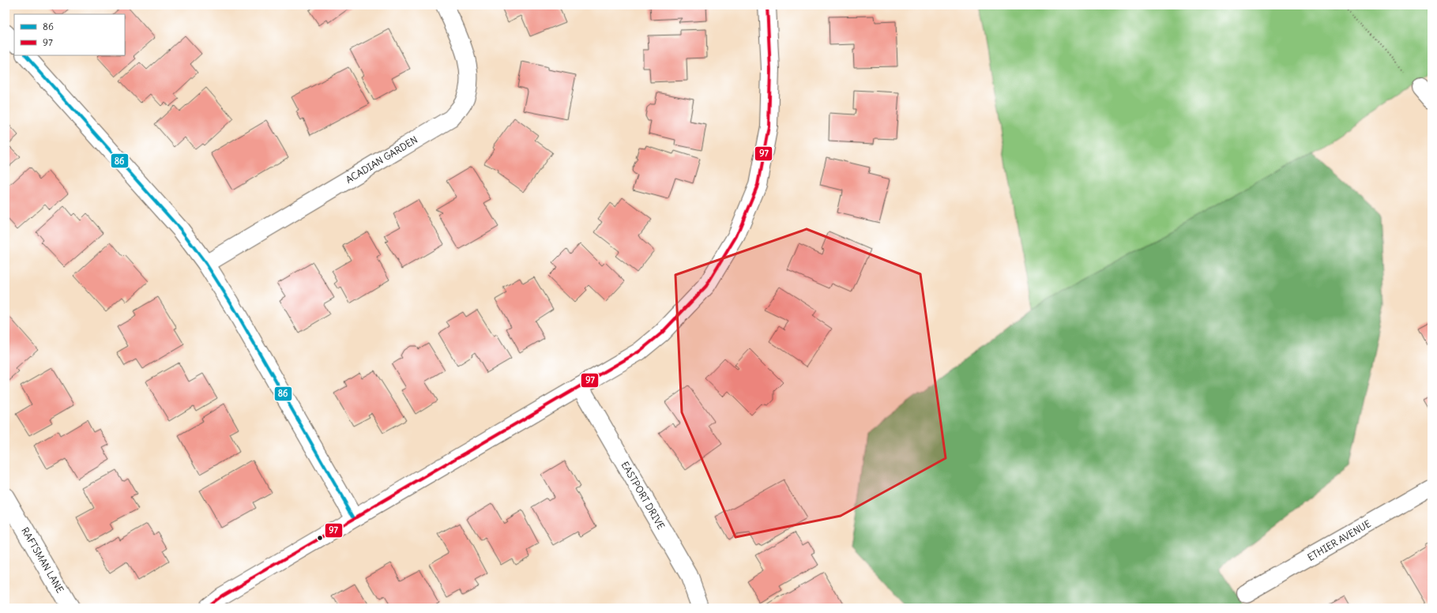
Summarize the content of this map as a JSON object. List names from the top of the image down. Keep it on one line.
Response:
{"streets":{"street":["ACADIAN GARDEN","EASTPORT DRIVE","ETHIER AVENUE","RAFTSMAN LANE"]},"lines":["transit line 97","transit line 86"],"legend":["86","97"]}
